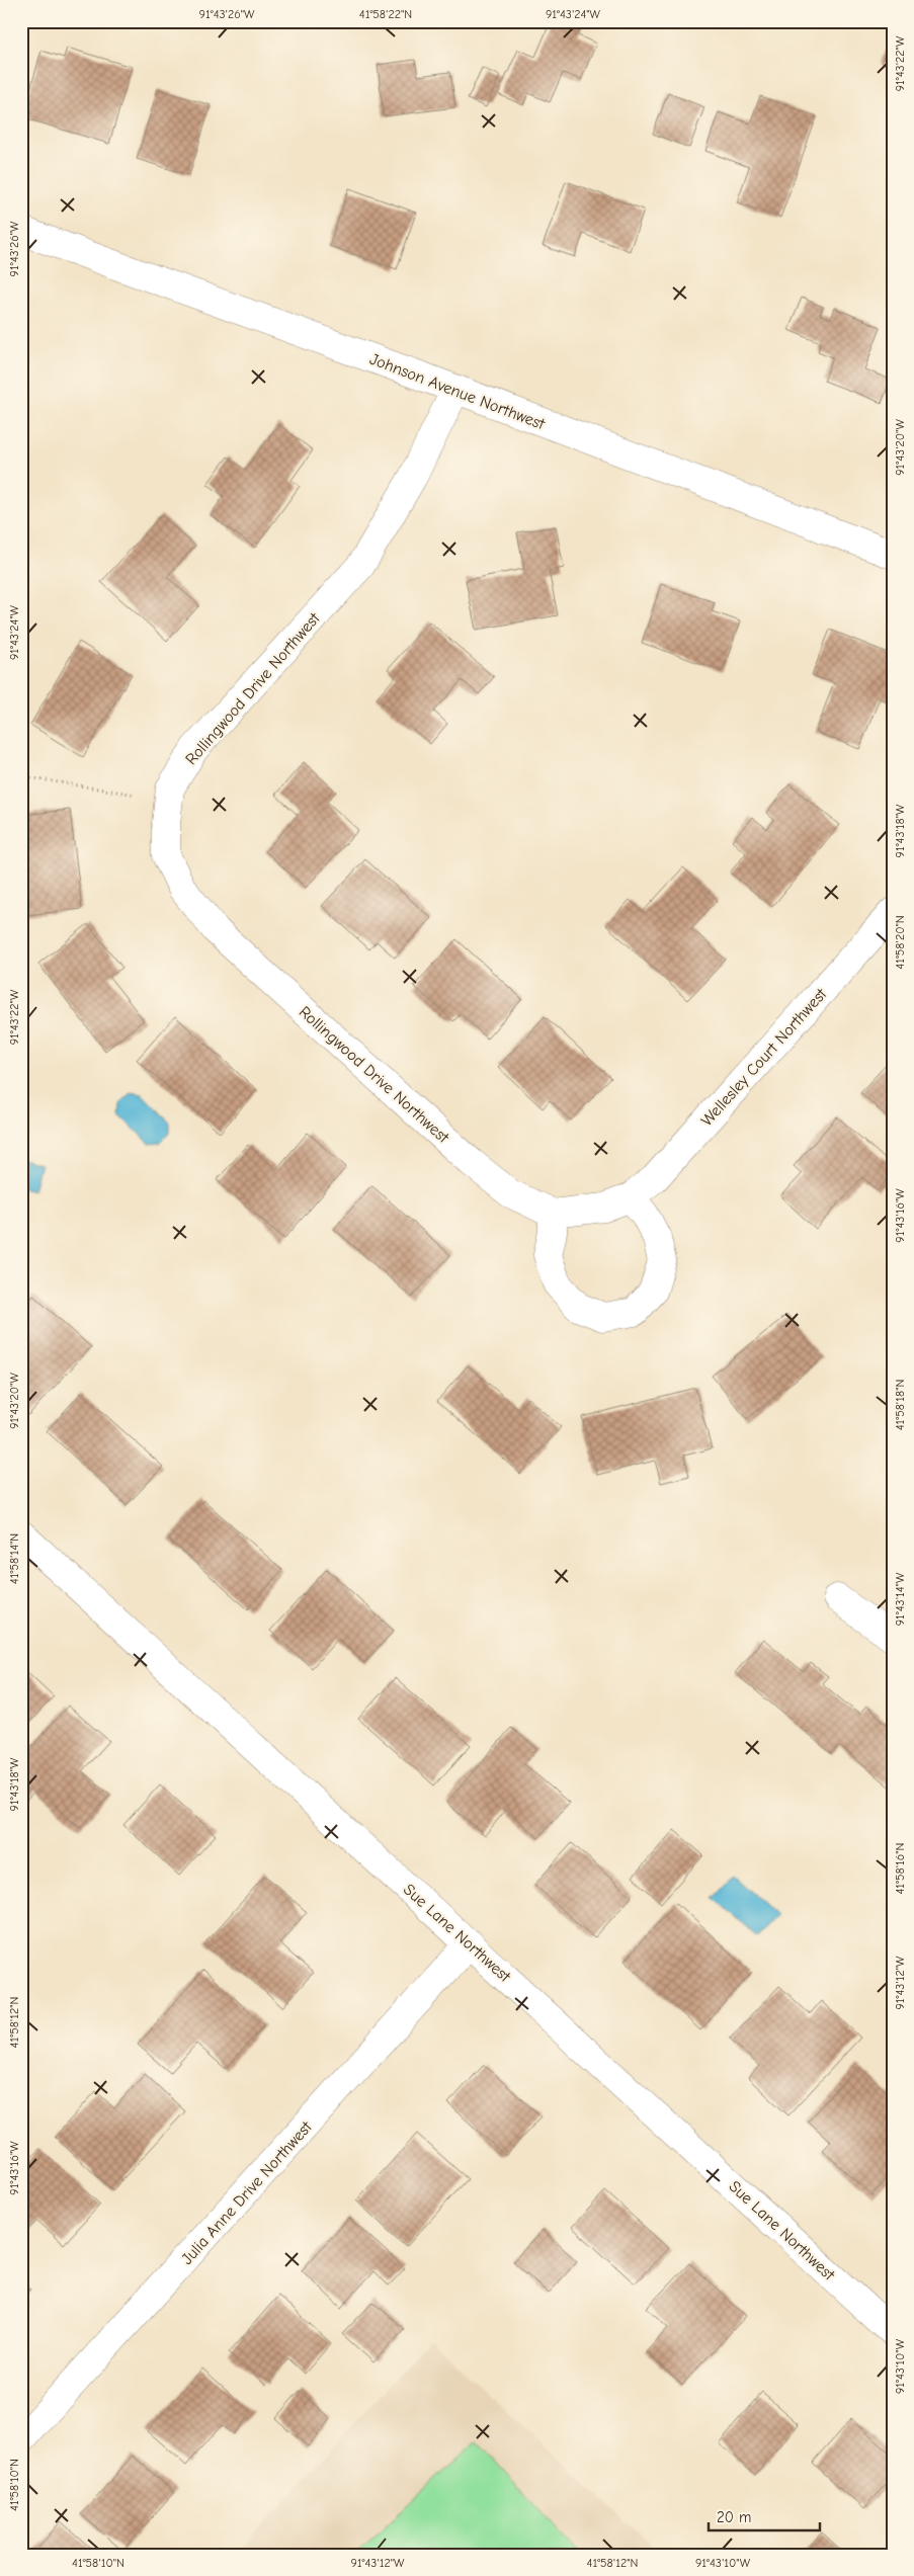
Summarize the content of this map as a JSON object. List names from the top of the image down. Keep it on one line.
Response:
{"streets":{"street":["Johnson Avenue Northwest","Rollingwood Drive Northwest","Wellesley Court Northwest","Sue Lane Northwest","Julia Anne Drive Northwest"]},"crossings":[["Johnson Avenue Northwest","Rollingwood Drive Northwest"],["Rollingwood Drive Northwest","Wellesley Court Northwest"],["Sue Lane Northwest","Julia Anne Drive Northwest"]],"scale_bar":"20 m","coordinates":["91°43'26\"W","41°58'22\"N","91°43'24\"W","91°43'22\"W","91°43'20\"W","91°43'18\"W","41°58'20\"N","91°43'16\"W","41°58'18\"N","41°58'14\"N","91°43'14\"W","41°58'16\"N","91°43'12\"W","41°58'12\"N","91°43'10\"W","41°58'10\"N"]}
